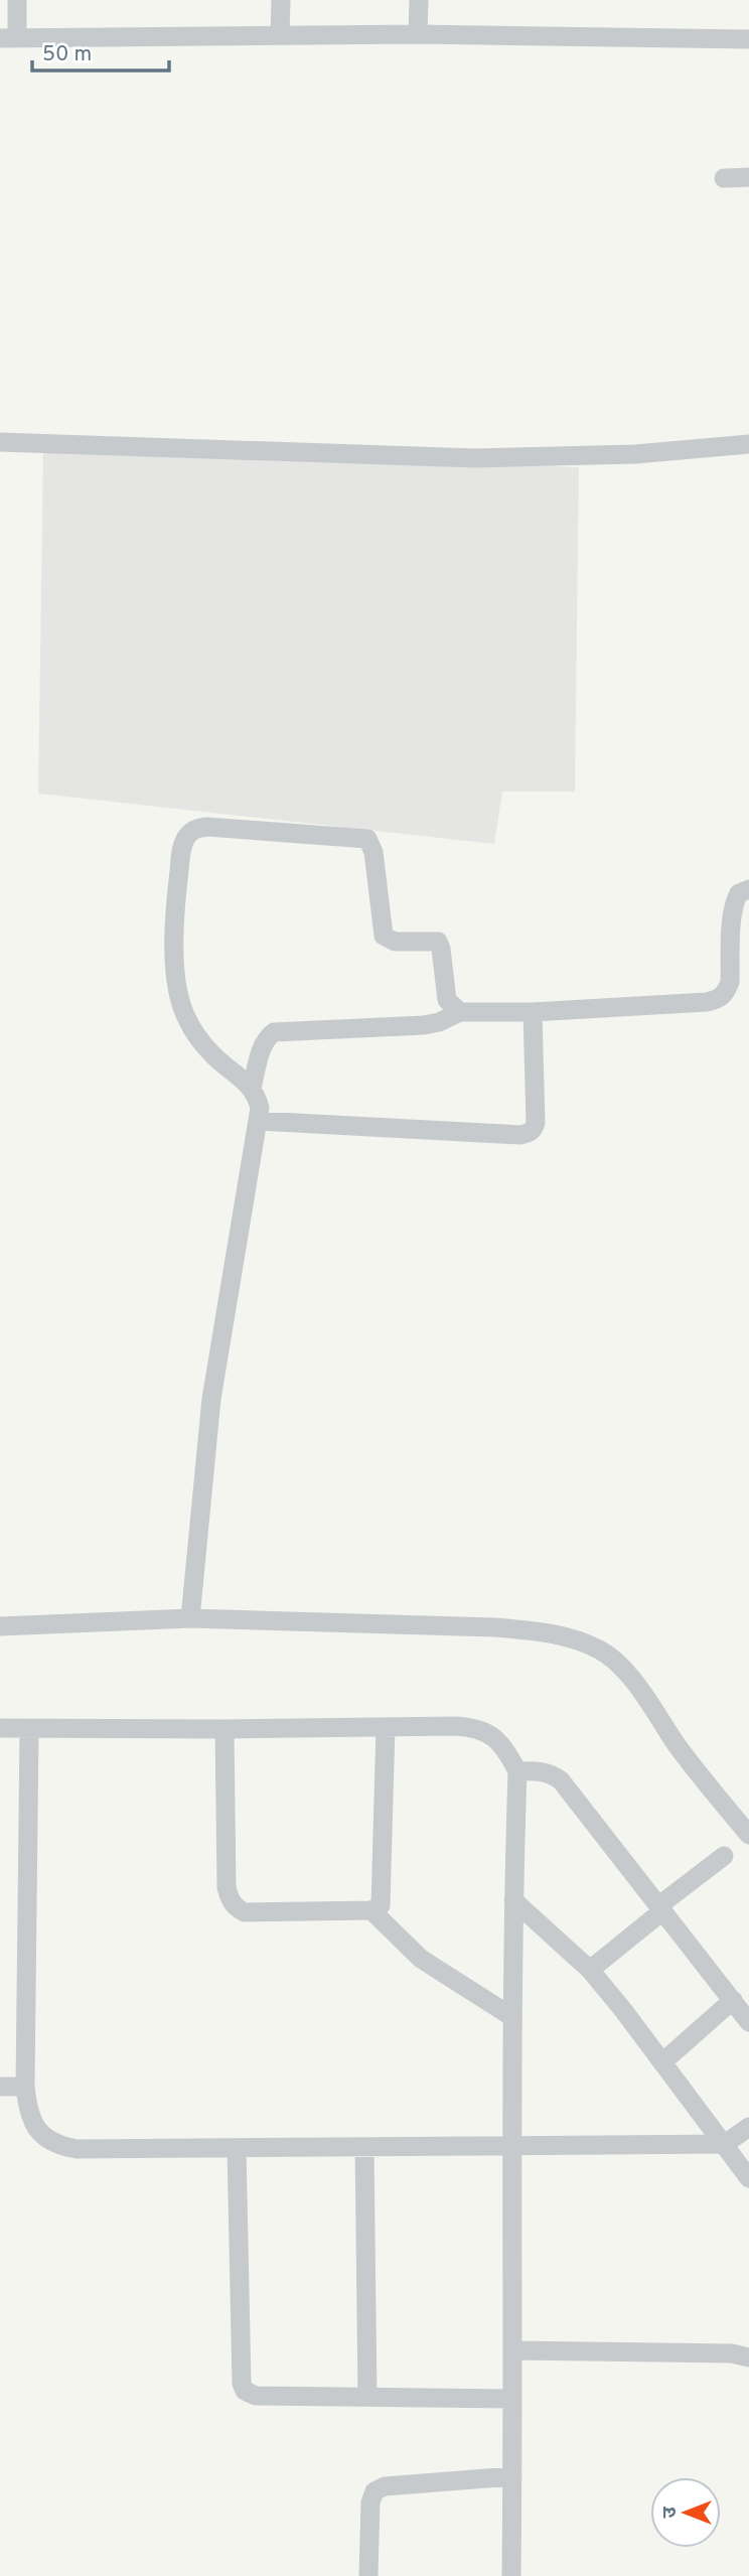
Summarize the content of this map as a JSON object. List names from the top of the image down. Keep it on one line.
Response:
{"scale_bar":"50 m","north":"left"}
